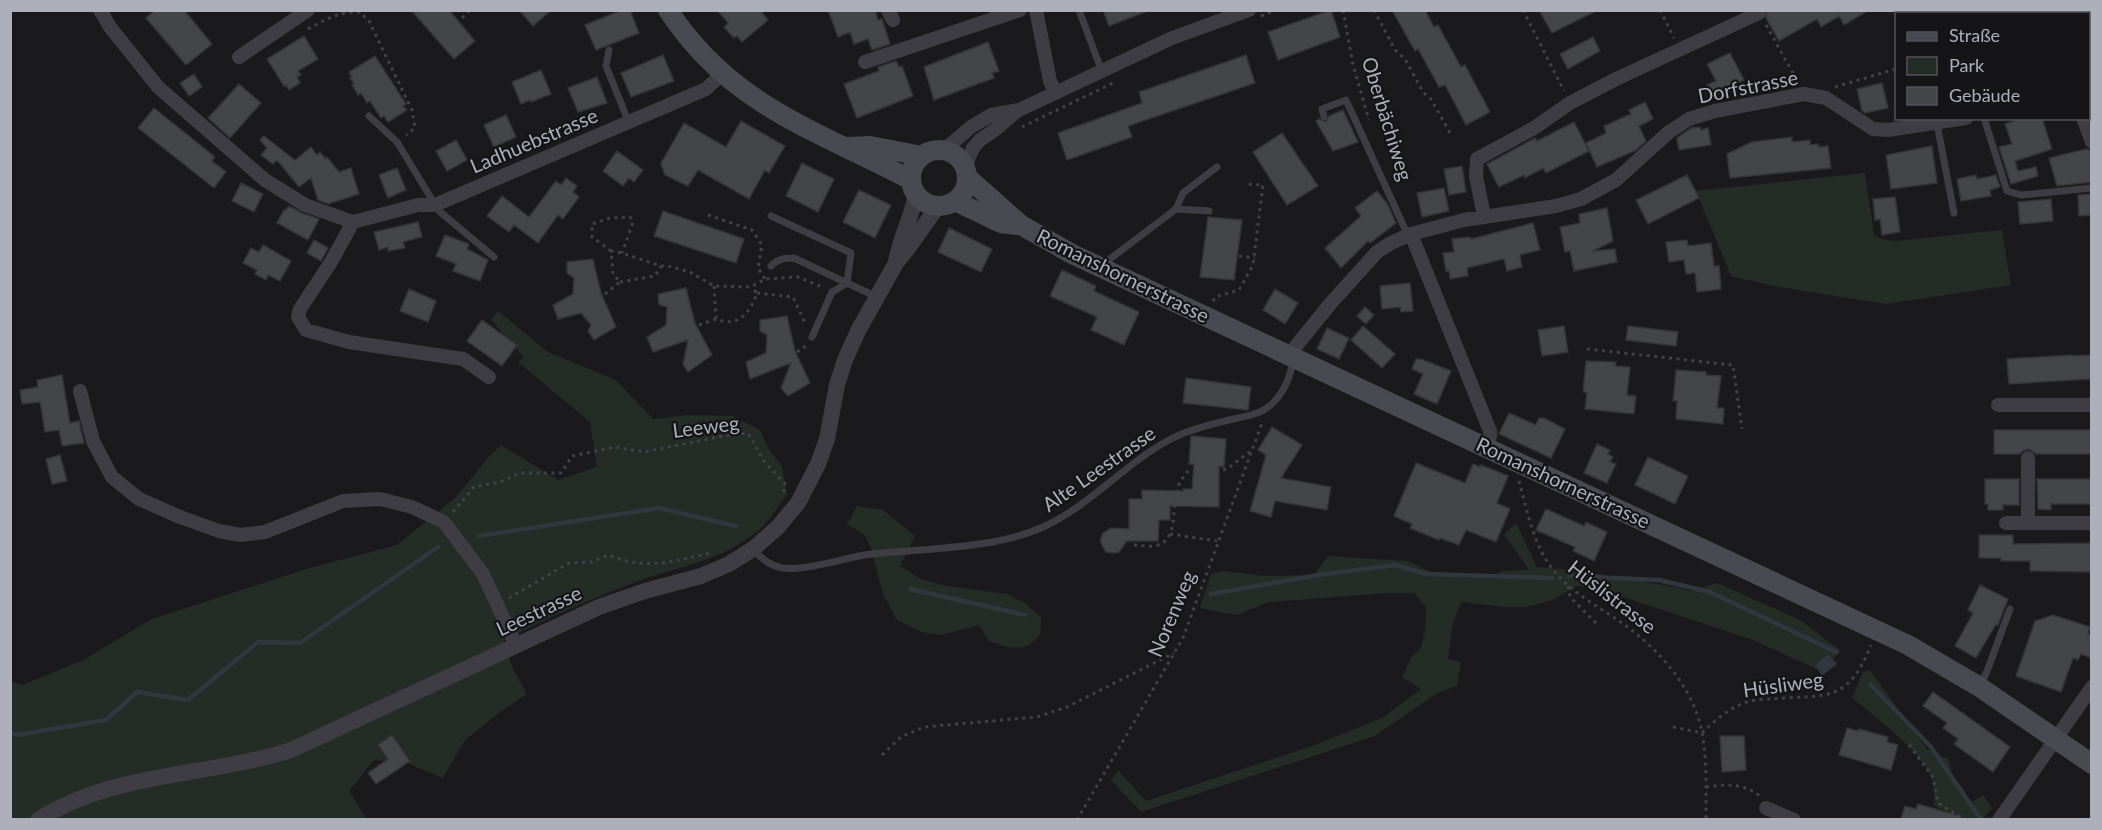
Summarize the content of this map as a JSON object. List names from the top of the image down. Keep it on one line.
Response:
{"streets":{"main road":["Romanshornerstrasse"],"street":["Dorfstrasse","Ladhuebstrasse","Leestrasse"],"lane":["Alte Leestrasse"],"path":["Oberbächiweg","Leeweg","Hüslistrasse","Norenweg","Hüsliweg"]},"crossings":[["Dorfstrasse","Romanshornerstrasse"],["Romanshornerstrasse","Hüslistrasse"],["Romanshornerstrasse","Leestrasse"],["Romanshornerstrasse","Hüsliweg"],["Alte Leestrasse","Leestrasse"],["Alte Leestrasse","Norenweg"],["Hüslistrasse","Hüsliweg"]],"legend":["Straße","Park","Gebäude"]}
